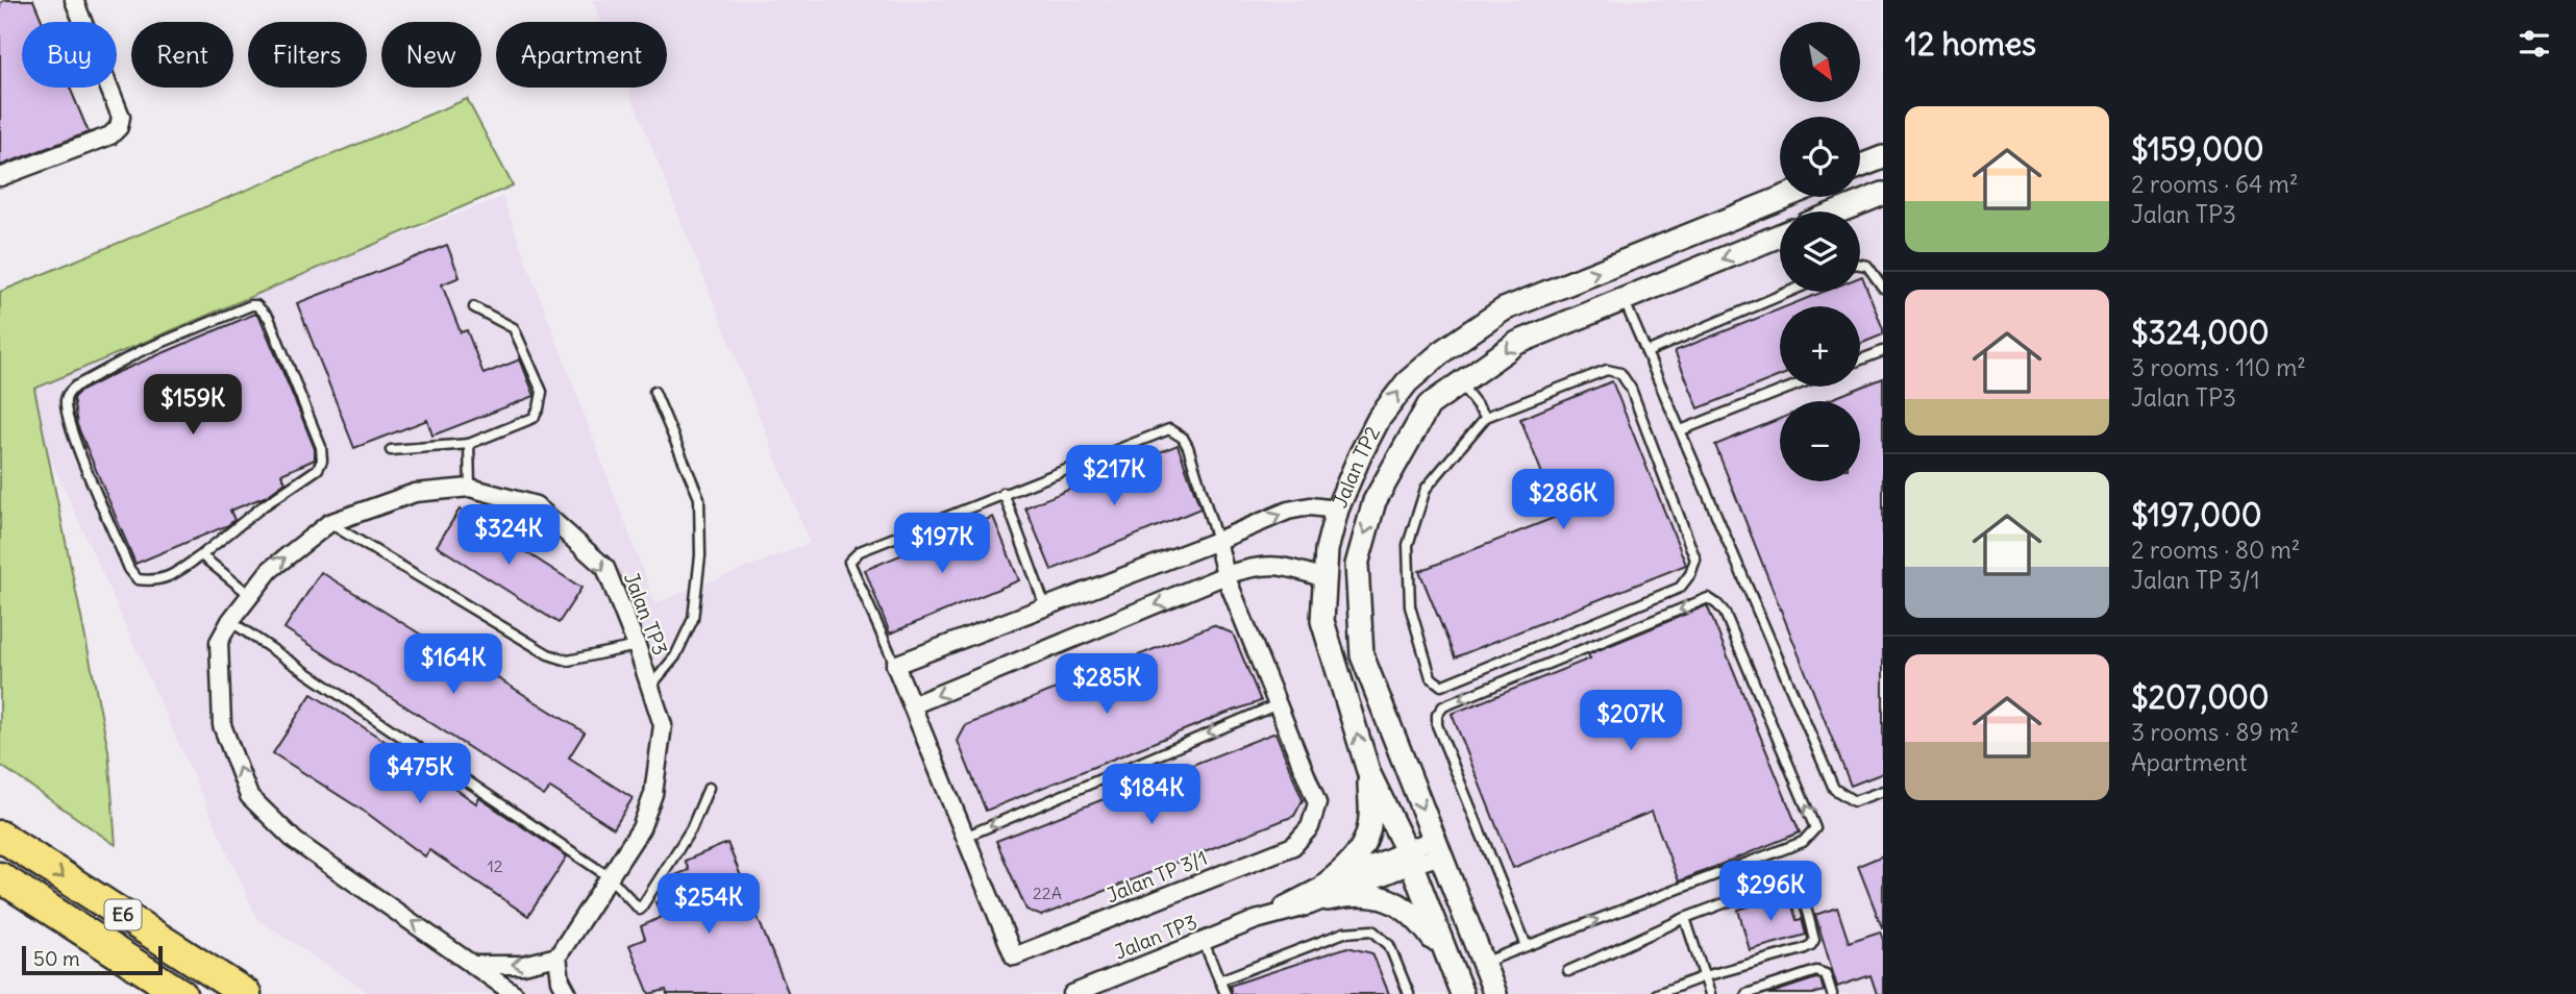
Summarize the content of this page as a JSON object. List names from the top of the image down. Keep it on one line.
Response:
{"streets":{"highway":["E6"],"street":["Jalan TP2","Jalan TP3","Jalan TP 3/1"]},"crossings":[["Jalan TP2","Jalan TP3"]],"house_numbers":["12","22A"],"scale_bar":"50 m","north":"bottom right","page":{"heading":"12 homes","map_buttons":["+","−"],"chip":["Buy","Rent","Filters","New","Apartment"],"list":[{"name":"$159,000","note":"2 rooms · 64 m² · Jalan TP3"},{"name":"$324,000","note":"3 rooms · 110 m² · Jalan TP3"},{"name":"$197,000","note":"2 rooms · 80 m² · Jalan TP 3/1"},{"name":"$207,000","note":"3 rooms · 89 m² · Apartment"}],"price":["$159K","$217K","$286K","$324K","$197K","$164K","$285K","$207K","$475K","$184K","$296K","$254K"],"scale":"50 m"}}
